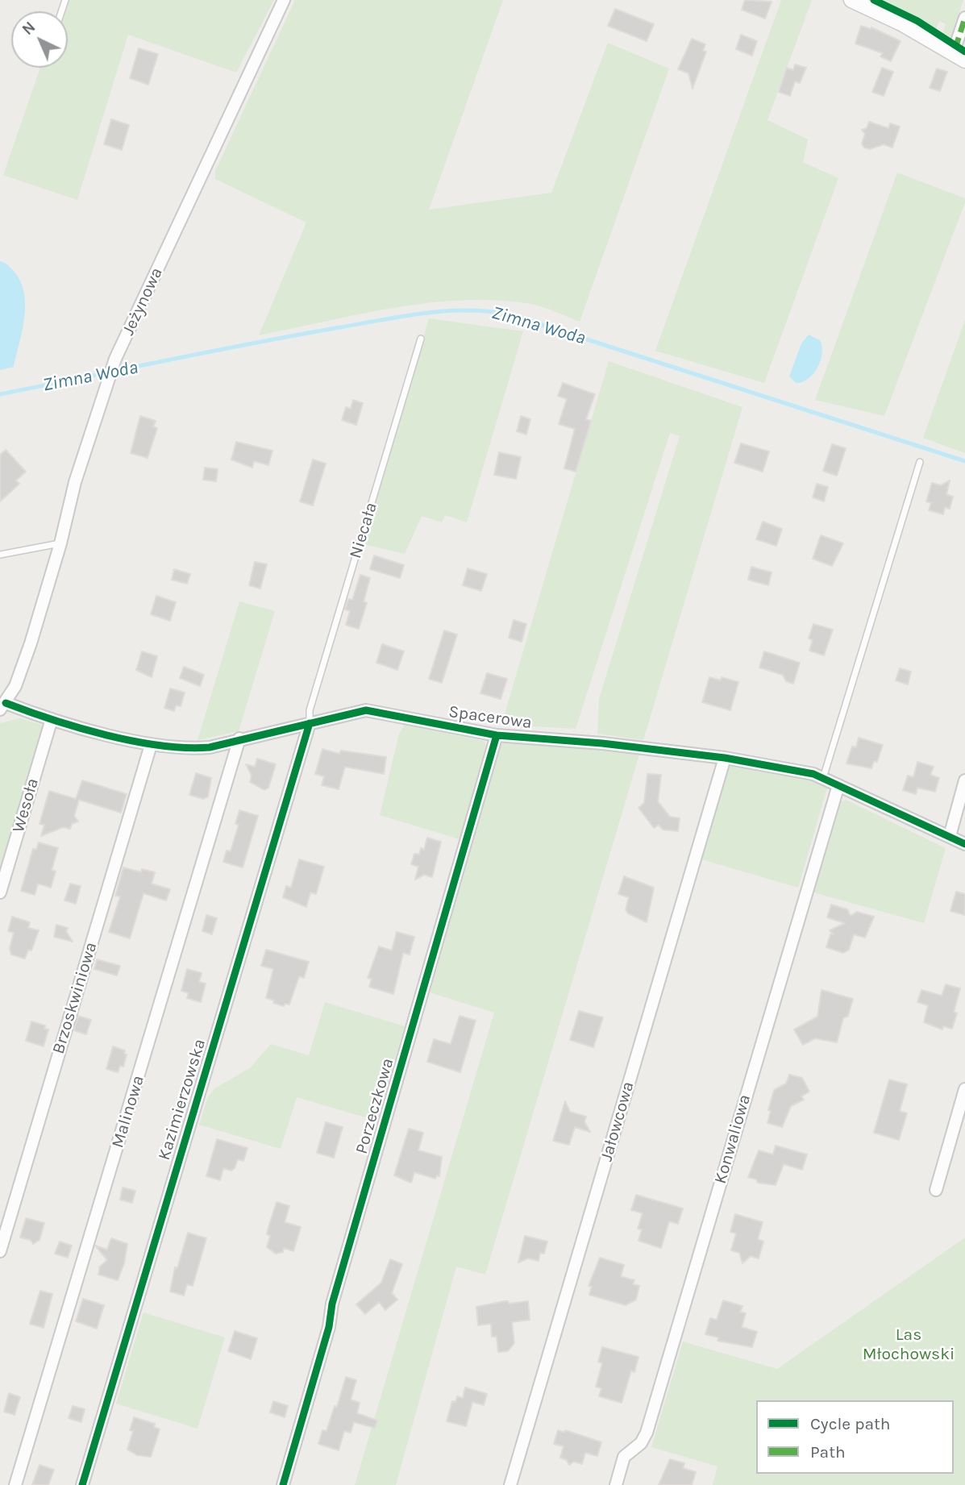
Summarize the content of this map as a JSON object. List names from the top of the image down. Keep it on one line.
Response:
{"streets":{"street":["Jeżynowa","Spacerowa","Wesoła","Brzoskwiniowa","Kazimierzowska","Porzeczkowa","Malinowa","Jałowcowa","Konwaliowa"],"lane":["Niecała"]},"crossings":[["Jeżynowa","Spacerowa"],["Niecała","Spacerowa"],["Niecała","Kazimierzowska"],["Spacerowa","Wesoła"],["Spacerowa","Brzoskwiniowa"],["Spacerowa","Kazimierzowska"],["Spacerowa","Porzeczkowa"],["Spacerowa","Malinowa"],["Spacerowa","Jałowcowa"],["Spacerowa","Konwaliowa"]],"water":["Zimna Woda"],"parks":["Las Młochowski"],"legend":["Cycle path","Path"],"north":"top left"}
